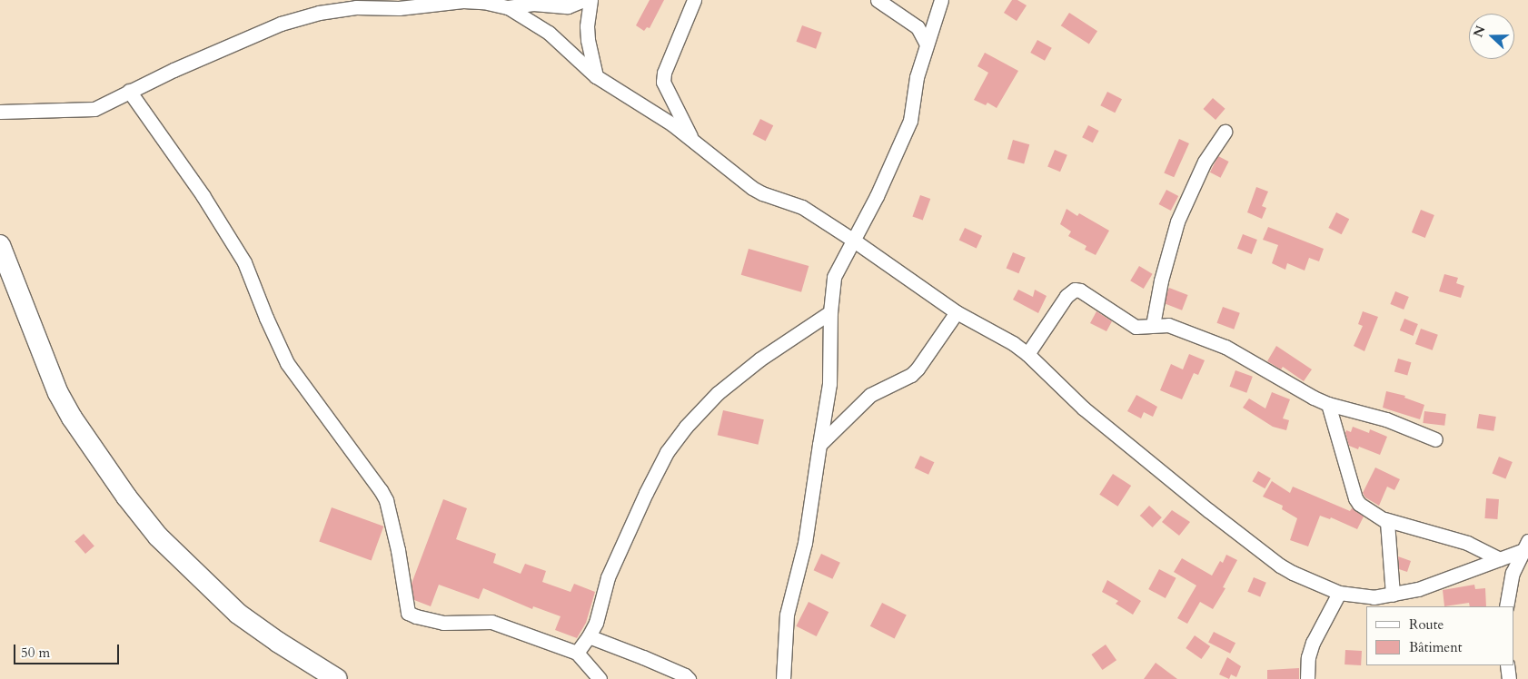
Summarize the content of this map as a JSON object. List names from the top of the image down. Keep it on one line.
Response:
{"legend":["Route","Bâtiment"],"scale_bar":"50 m","north":"left"}
